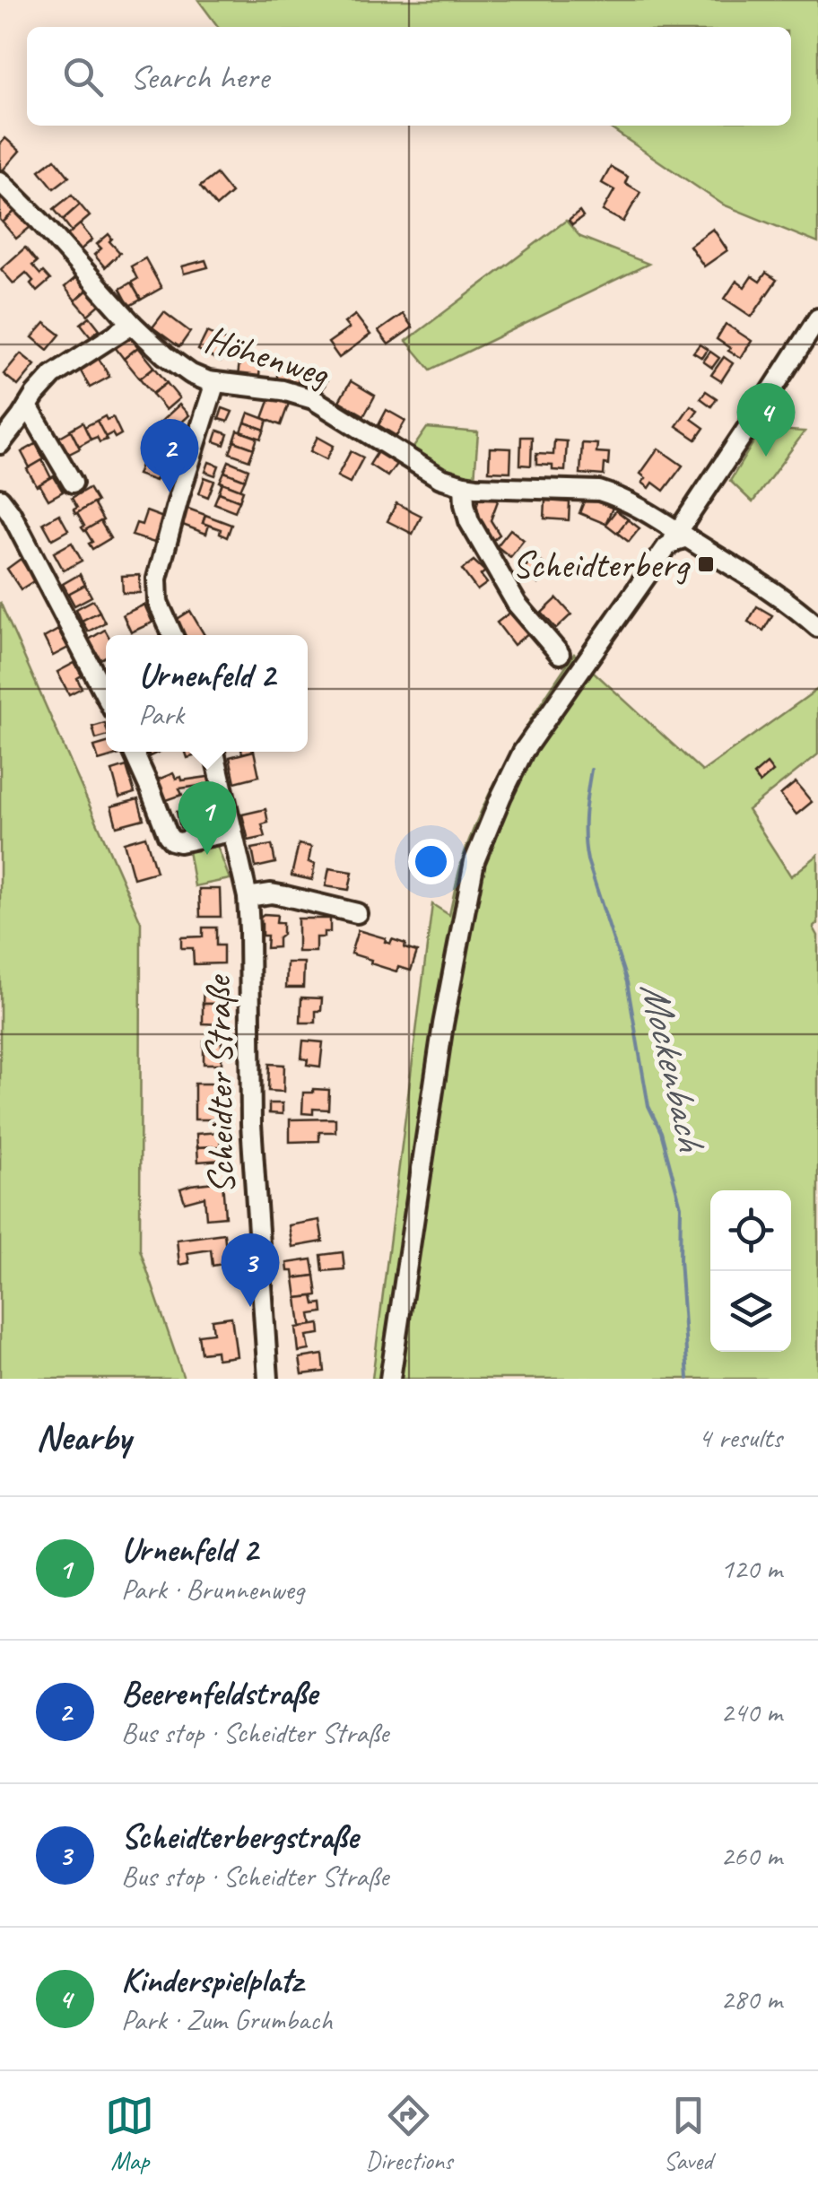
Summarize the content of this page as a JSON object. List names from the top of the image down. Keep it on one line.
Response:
{"streets":{"street":["Höhenweg","Scheidter Straße"]},"water":["Mockenbach"],"places":{"transit":["Scheidterberg"]},"page":{"search":"Search here","pins":["4","2","1","3"],"popup":["Urnenfeld 2","Park"],"heading":["Nearby","4 results"],"list":[{"mark":"1","name":"Urnenfeld 2","note":"Park · Brunnenweg","value":"120 m"},{"mark":"2","name":"Beerenfeldstraße","note":"Bus stop · Scheidter Straße","value":"240 m"},{"mark":"3","name":"Scheidterbergstraße","note":"Bus stop · Scheidter Straße","value":"260 m"},{"mark":"4","name":"Kinderspielplatz","note":"Park · Zum Grumbach","value":"280 m"}],"nav":["Map","Directions","Saved"]}}
